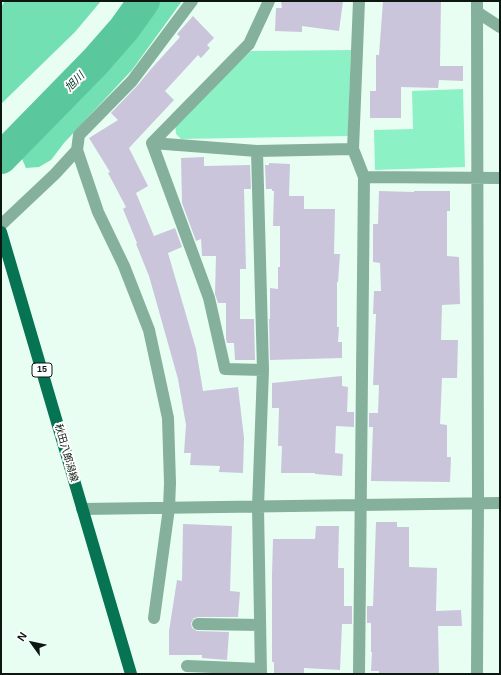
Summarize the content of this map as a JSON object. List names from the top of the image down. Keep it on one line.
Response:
{"streets":{"main road":["15","秋田八郎潟線"]},"water":["旭川"],"north":"top left"}
